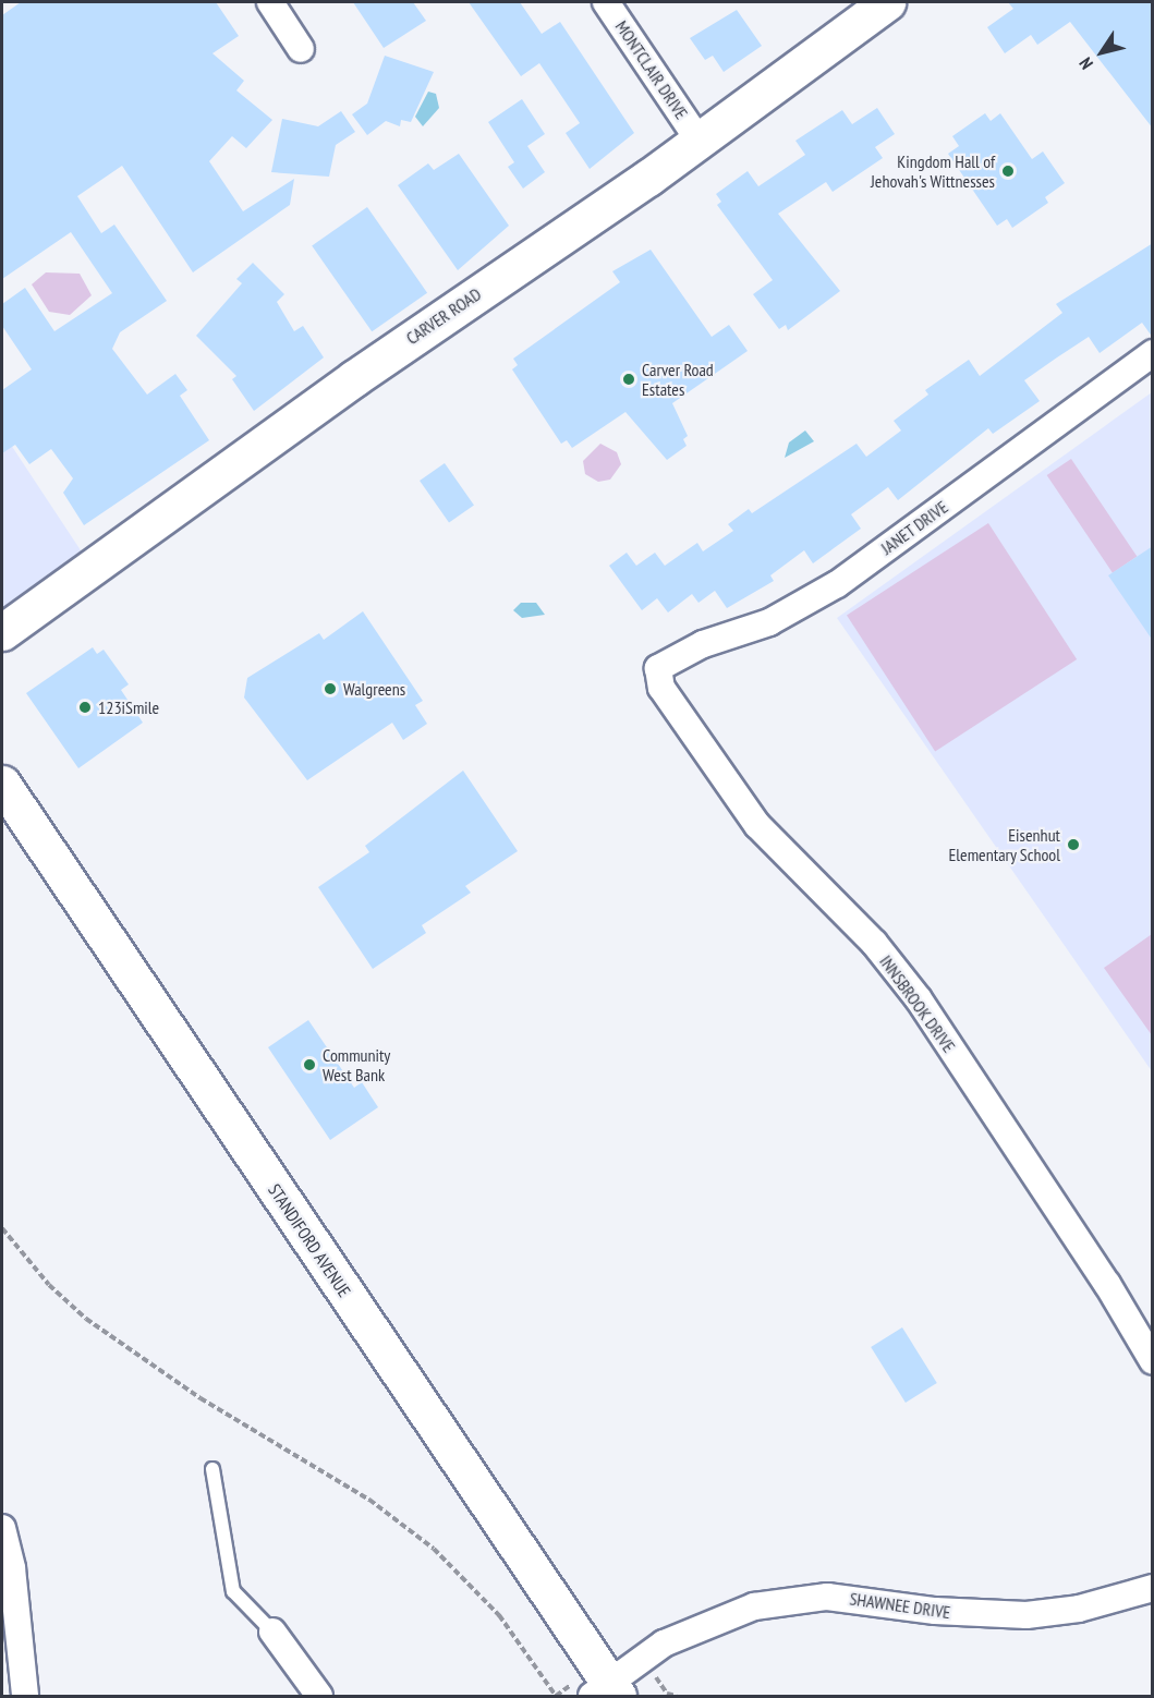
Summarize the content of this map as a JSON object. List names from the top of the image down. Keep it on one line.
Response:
{"streets":{"street":["MONTCLAIR DRIVE","CARVER ROAD","JANET DRIVE","INNSBROOK DRIVE","STANDIFORD AVENUE","SHAWNEE DRIVE"]},"crossings":[["MONTCLAIR DRIVE","CARVER ROAD"],["JANET DRIVE","INNSBROOK DRIVE"],["STANDIFORD AVENUE","SHAWNEE DRIVE"]],"places":["Kingdom Hall of Jehovah's Wittnesses","Carver Road Estates","Walgreens","123iSmile","Eisenhut Elementary School","Community West Bank"],"north":"bottom left"}
